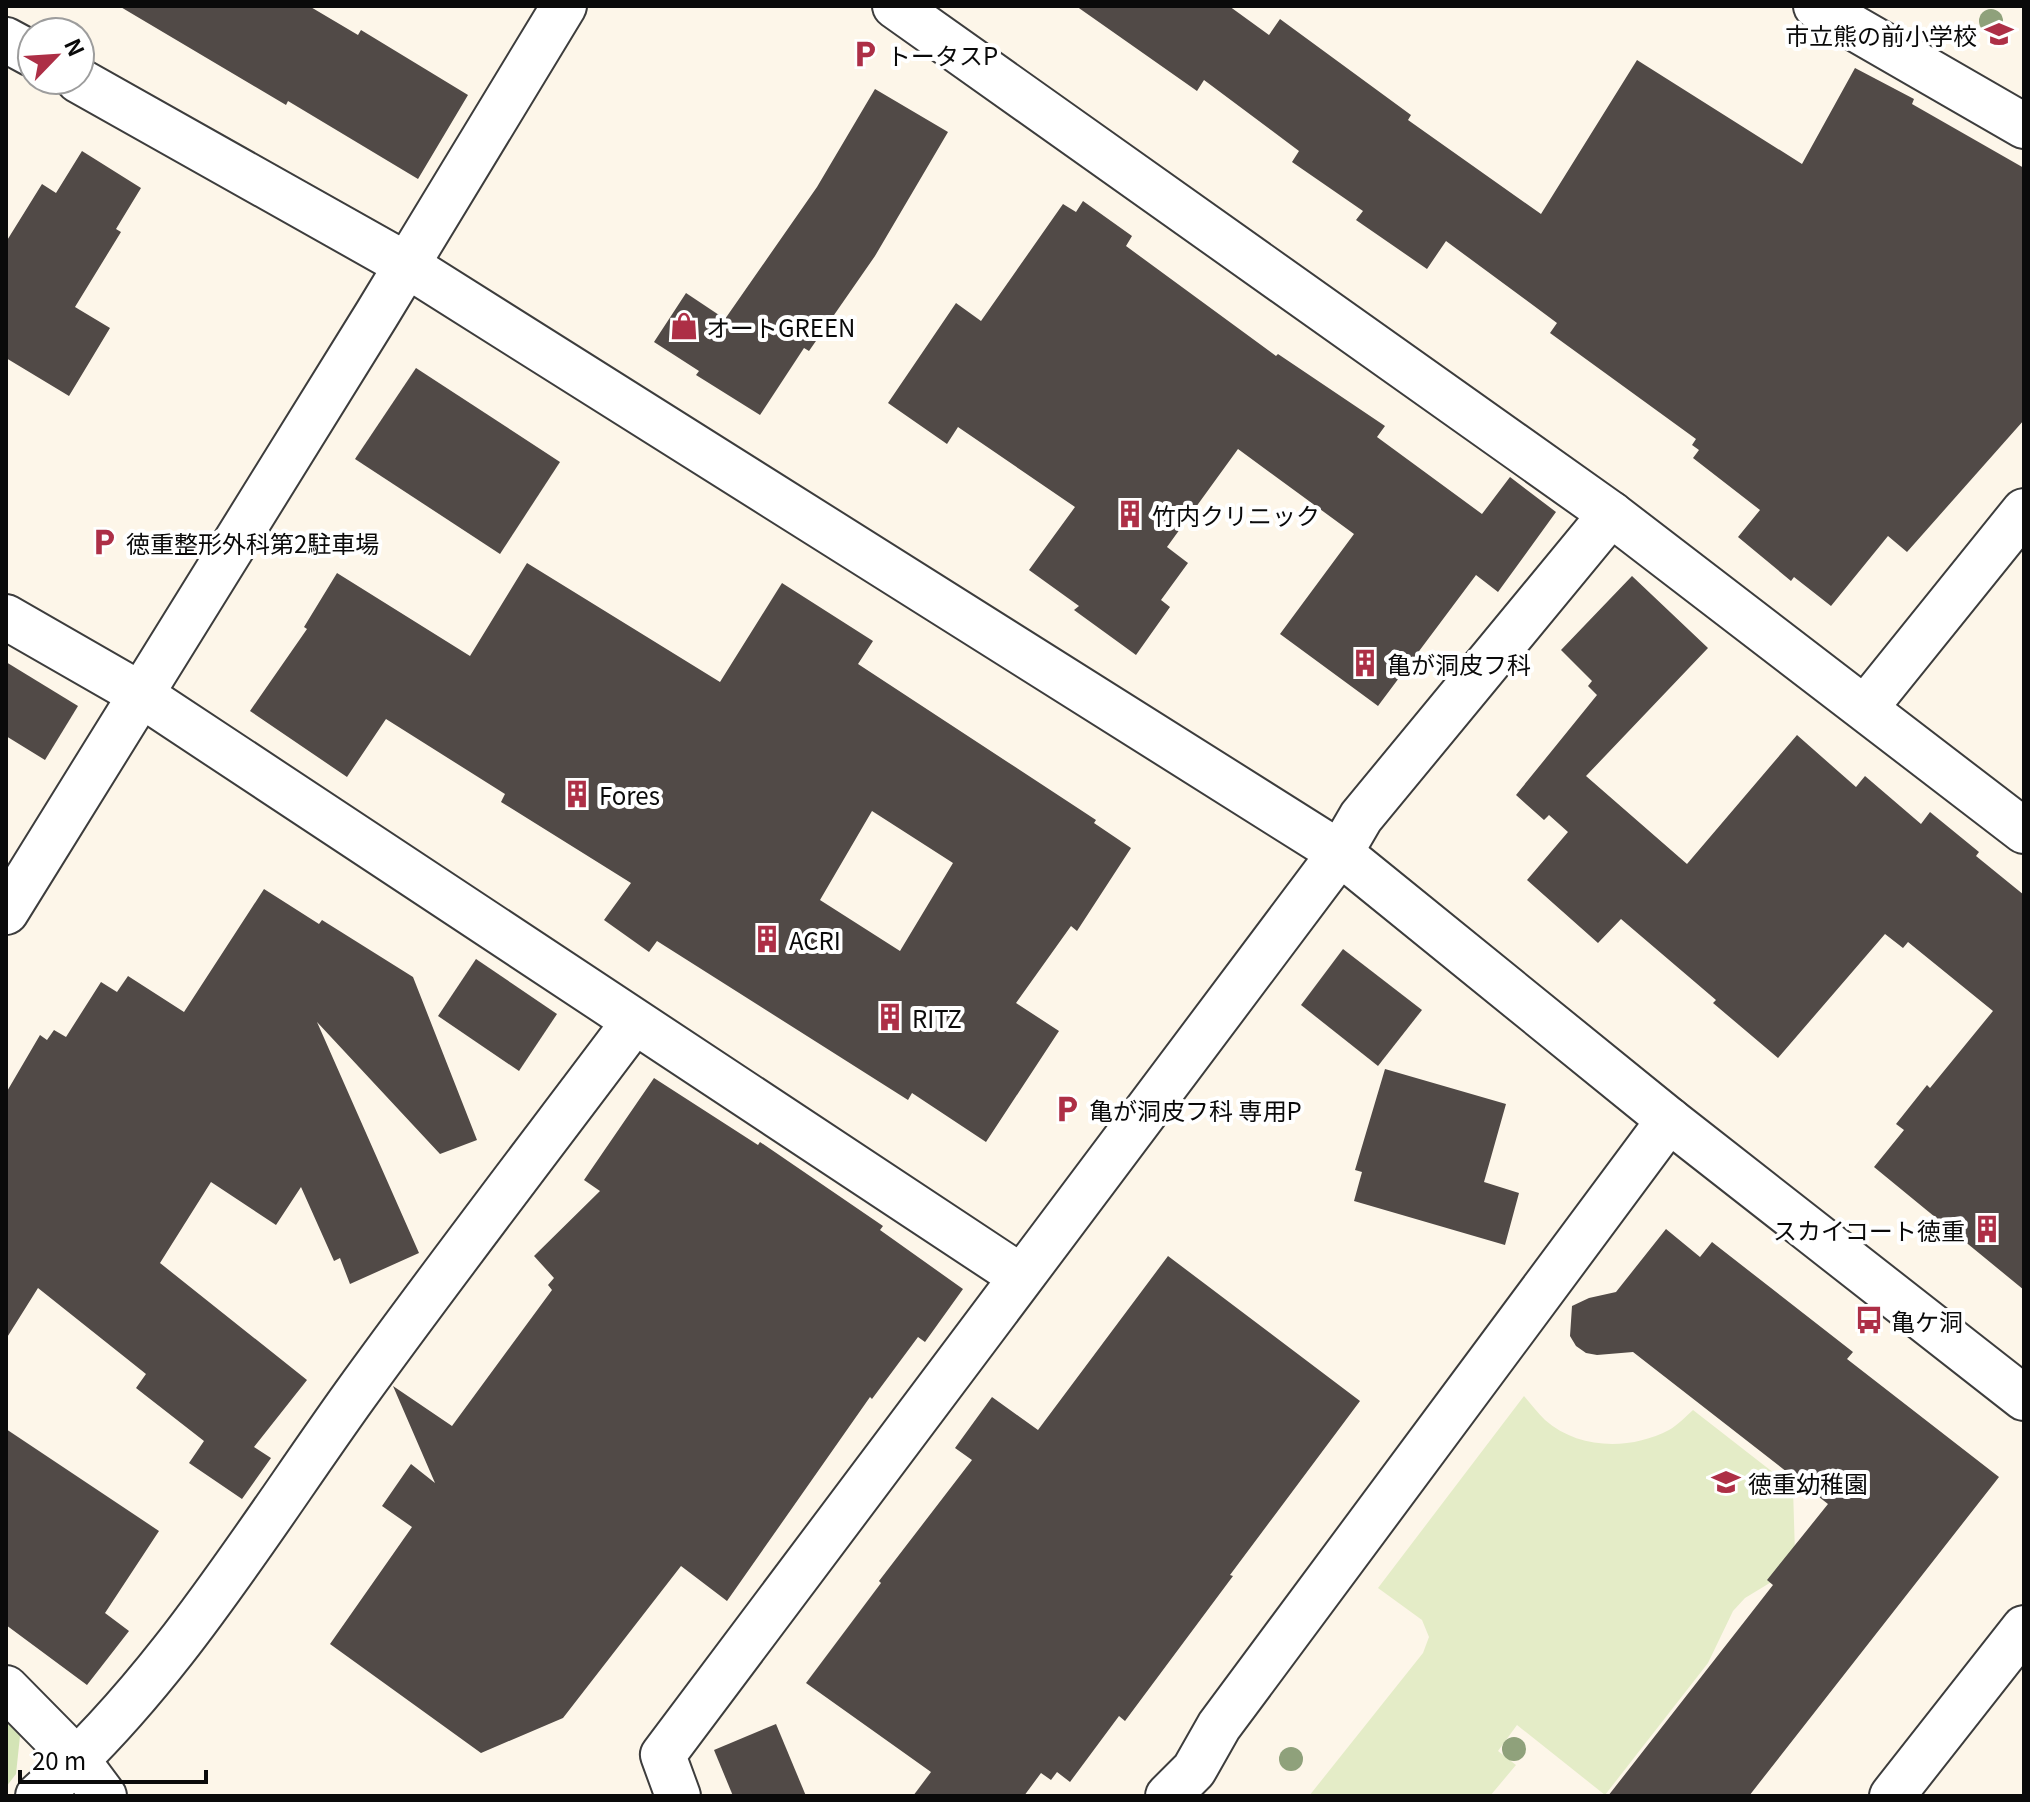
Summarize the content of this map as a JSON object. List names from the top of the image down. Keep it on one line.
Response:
{"places":{"school or university":["市立熊の前小学校","徳重幼稚園"],"parking":["トータスP","徳重整形外科第2駐車場","亀が洞皮フ科 専用P"],"shop":["オートGREEN"],"building":["竹内クリニック","亀が洞皮フ科","Fores","ACRI","RITZ","スカイコート徳重"],"bus stop":["亀ケ洞"]},"scale_bar":"20 m","north":"top right"}
